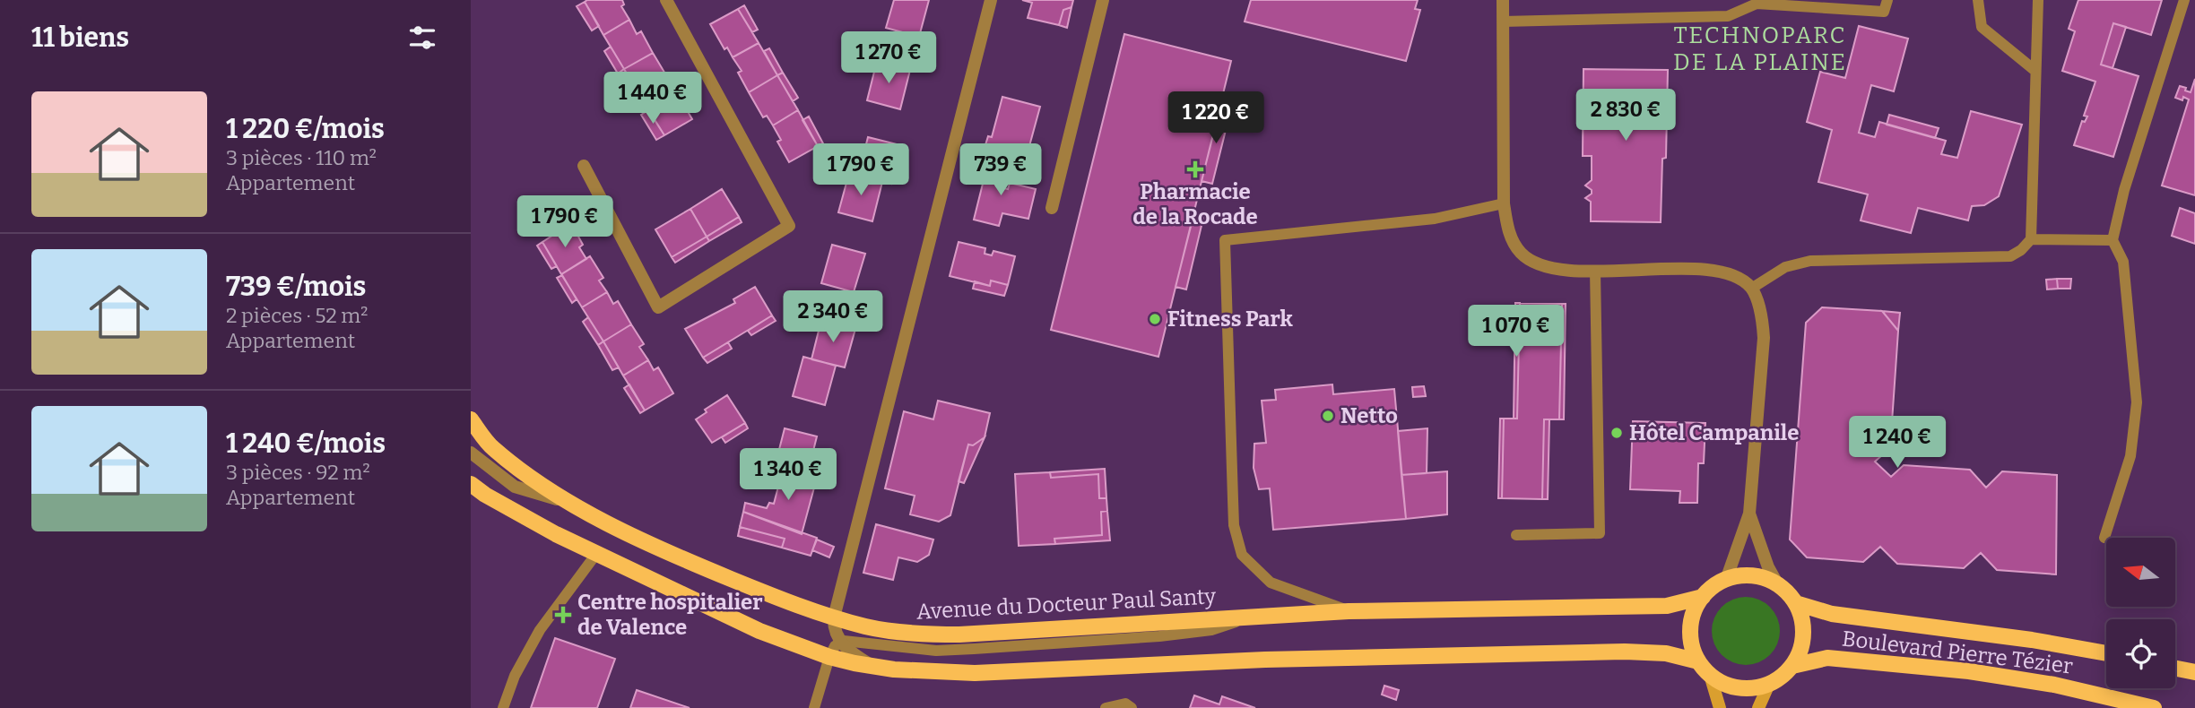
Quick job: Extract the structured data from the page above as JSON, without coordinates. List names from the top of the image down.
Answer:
{
  "streets": {
    "main road": ["Avenue du Docteur Paul Santy", "Boulevard Pierre Tézier"]
  },
  "crossings": [
    ["Avenue du Docteur Paul Santy", "Boulevard Pierre Tézier"]
  ],
  "districts": ["TECHNOPARC DE LA PLAINE"],
  "places": {
    "health": ["Pharmacie de la Rocade", "Centre hospitalier de Valence"],
    "other": ["Fitness Park", "Netto", "Hôtel Campanile"]
  },
  "north": "left",
  "page": {
    "heading": "11 biens",
    "price": [
      "1 270 €",
      "1 440 €",
      "2 830 €",
      "1 220 €",
      "1 790 €",
      "739 €",
      "1 790 €",
      "2 340 €",
      "1 070 €",
      "1 240 €",
      "1 340 €"
    ],
    "list": [
      {
        "name": "1 220 €/mois",
        "note": "3 pièces · 110 m² · Appartement"
      },
      {
        "name": "739 €/mois",
        "note": "2 pièces · 52 m² · Appartement"
      },
      {
        "name": "1 240 €/mois",
        "note": "3 pièces · 92 m² · Appartement"
      }
    ]
  }
}
